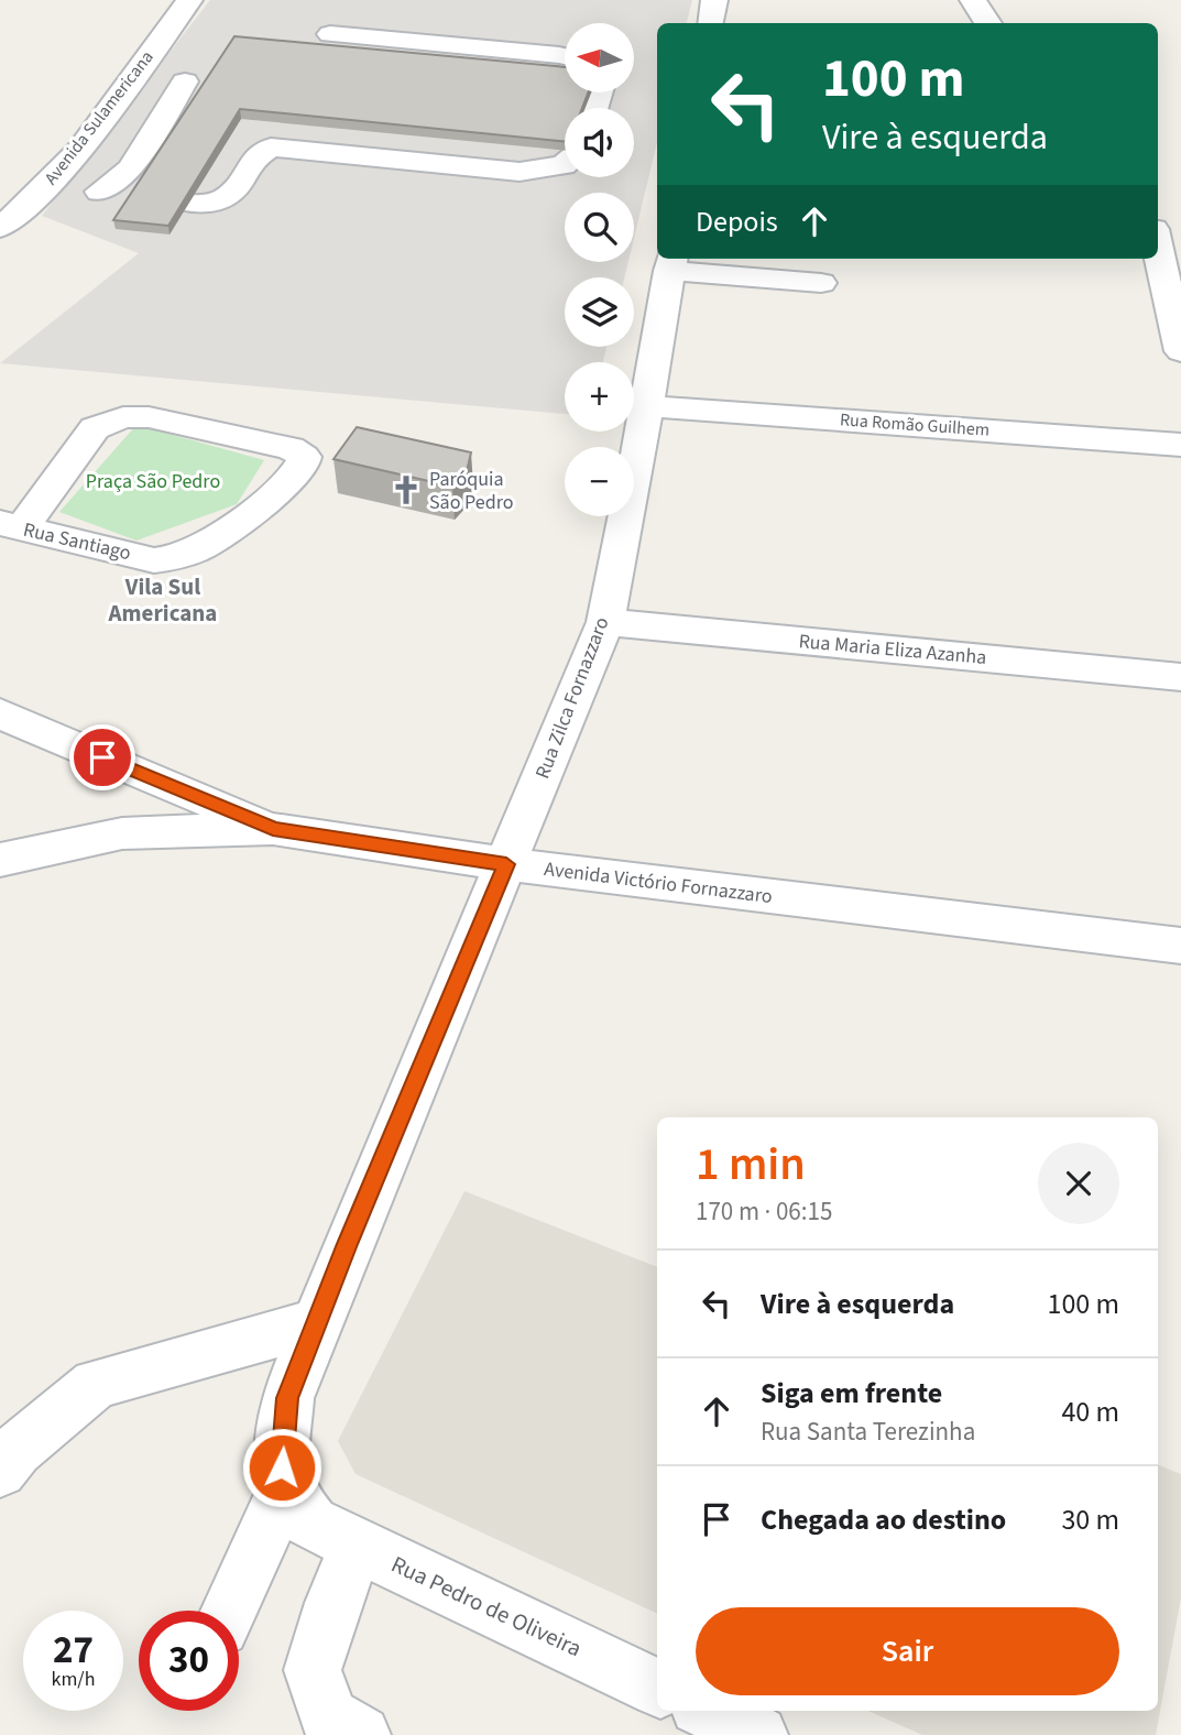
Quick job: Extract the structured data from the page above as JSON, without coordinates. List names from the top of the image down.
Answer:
{
  "streets": {
    "street": [
      "Avenida Sulamericana",
      "Rua Romão Guilhem",
      "Rua Santiago",
      "Rua Maria Eliza Azanha",
      "Rua Zilca Fornazzaro",
      "Avenida Victório Fornazzaro",
      "Rua Pedro de Oliveira"
    ]
  },
  "crossings": [
    ["Rua Romão Guilhem", "Rua Zilca Fornazzaro"],
    ["Rua Maria Eliza Azanha", "Rua Zilca Fornazzaro"],
    ["Rua Zilca Fornazzaro", "Avenida Victório Fornazzaro"],
    ["Rua Zilca Fornazzaro", "Rua Pedro de Oliveira"]
  ],
  "districts": ["Vila Sul Americana"],
  "parks": ["Praça São Pedro"],
  "places": {
    "church": ["Paróquia São Pedro"]
  },
  "north": "left",
  "page": {
    "map_buttons": ["+", "−"],
    "turn": ["100 m", "Vire à esquerda"],
    "then": "Depois",
    "heading": ["1 min", "170 m · 06:15"],
    "list": [
      {
        "name": "Vire à esquerda",
        "value": "100 m"
      },
      {
        "name": "Siga em frente",
        "note": "Rua Santa Terezinha",
        "value": "40 m"
      },
      {
        "name": "Chegada ao destino",
        "value": "30 m"
      }
    ],
    "buttons": "Sair",
    "speed": "27 km/h",
    "limit": "30"
  }
}
